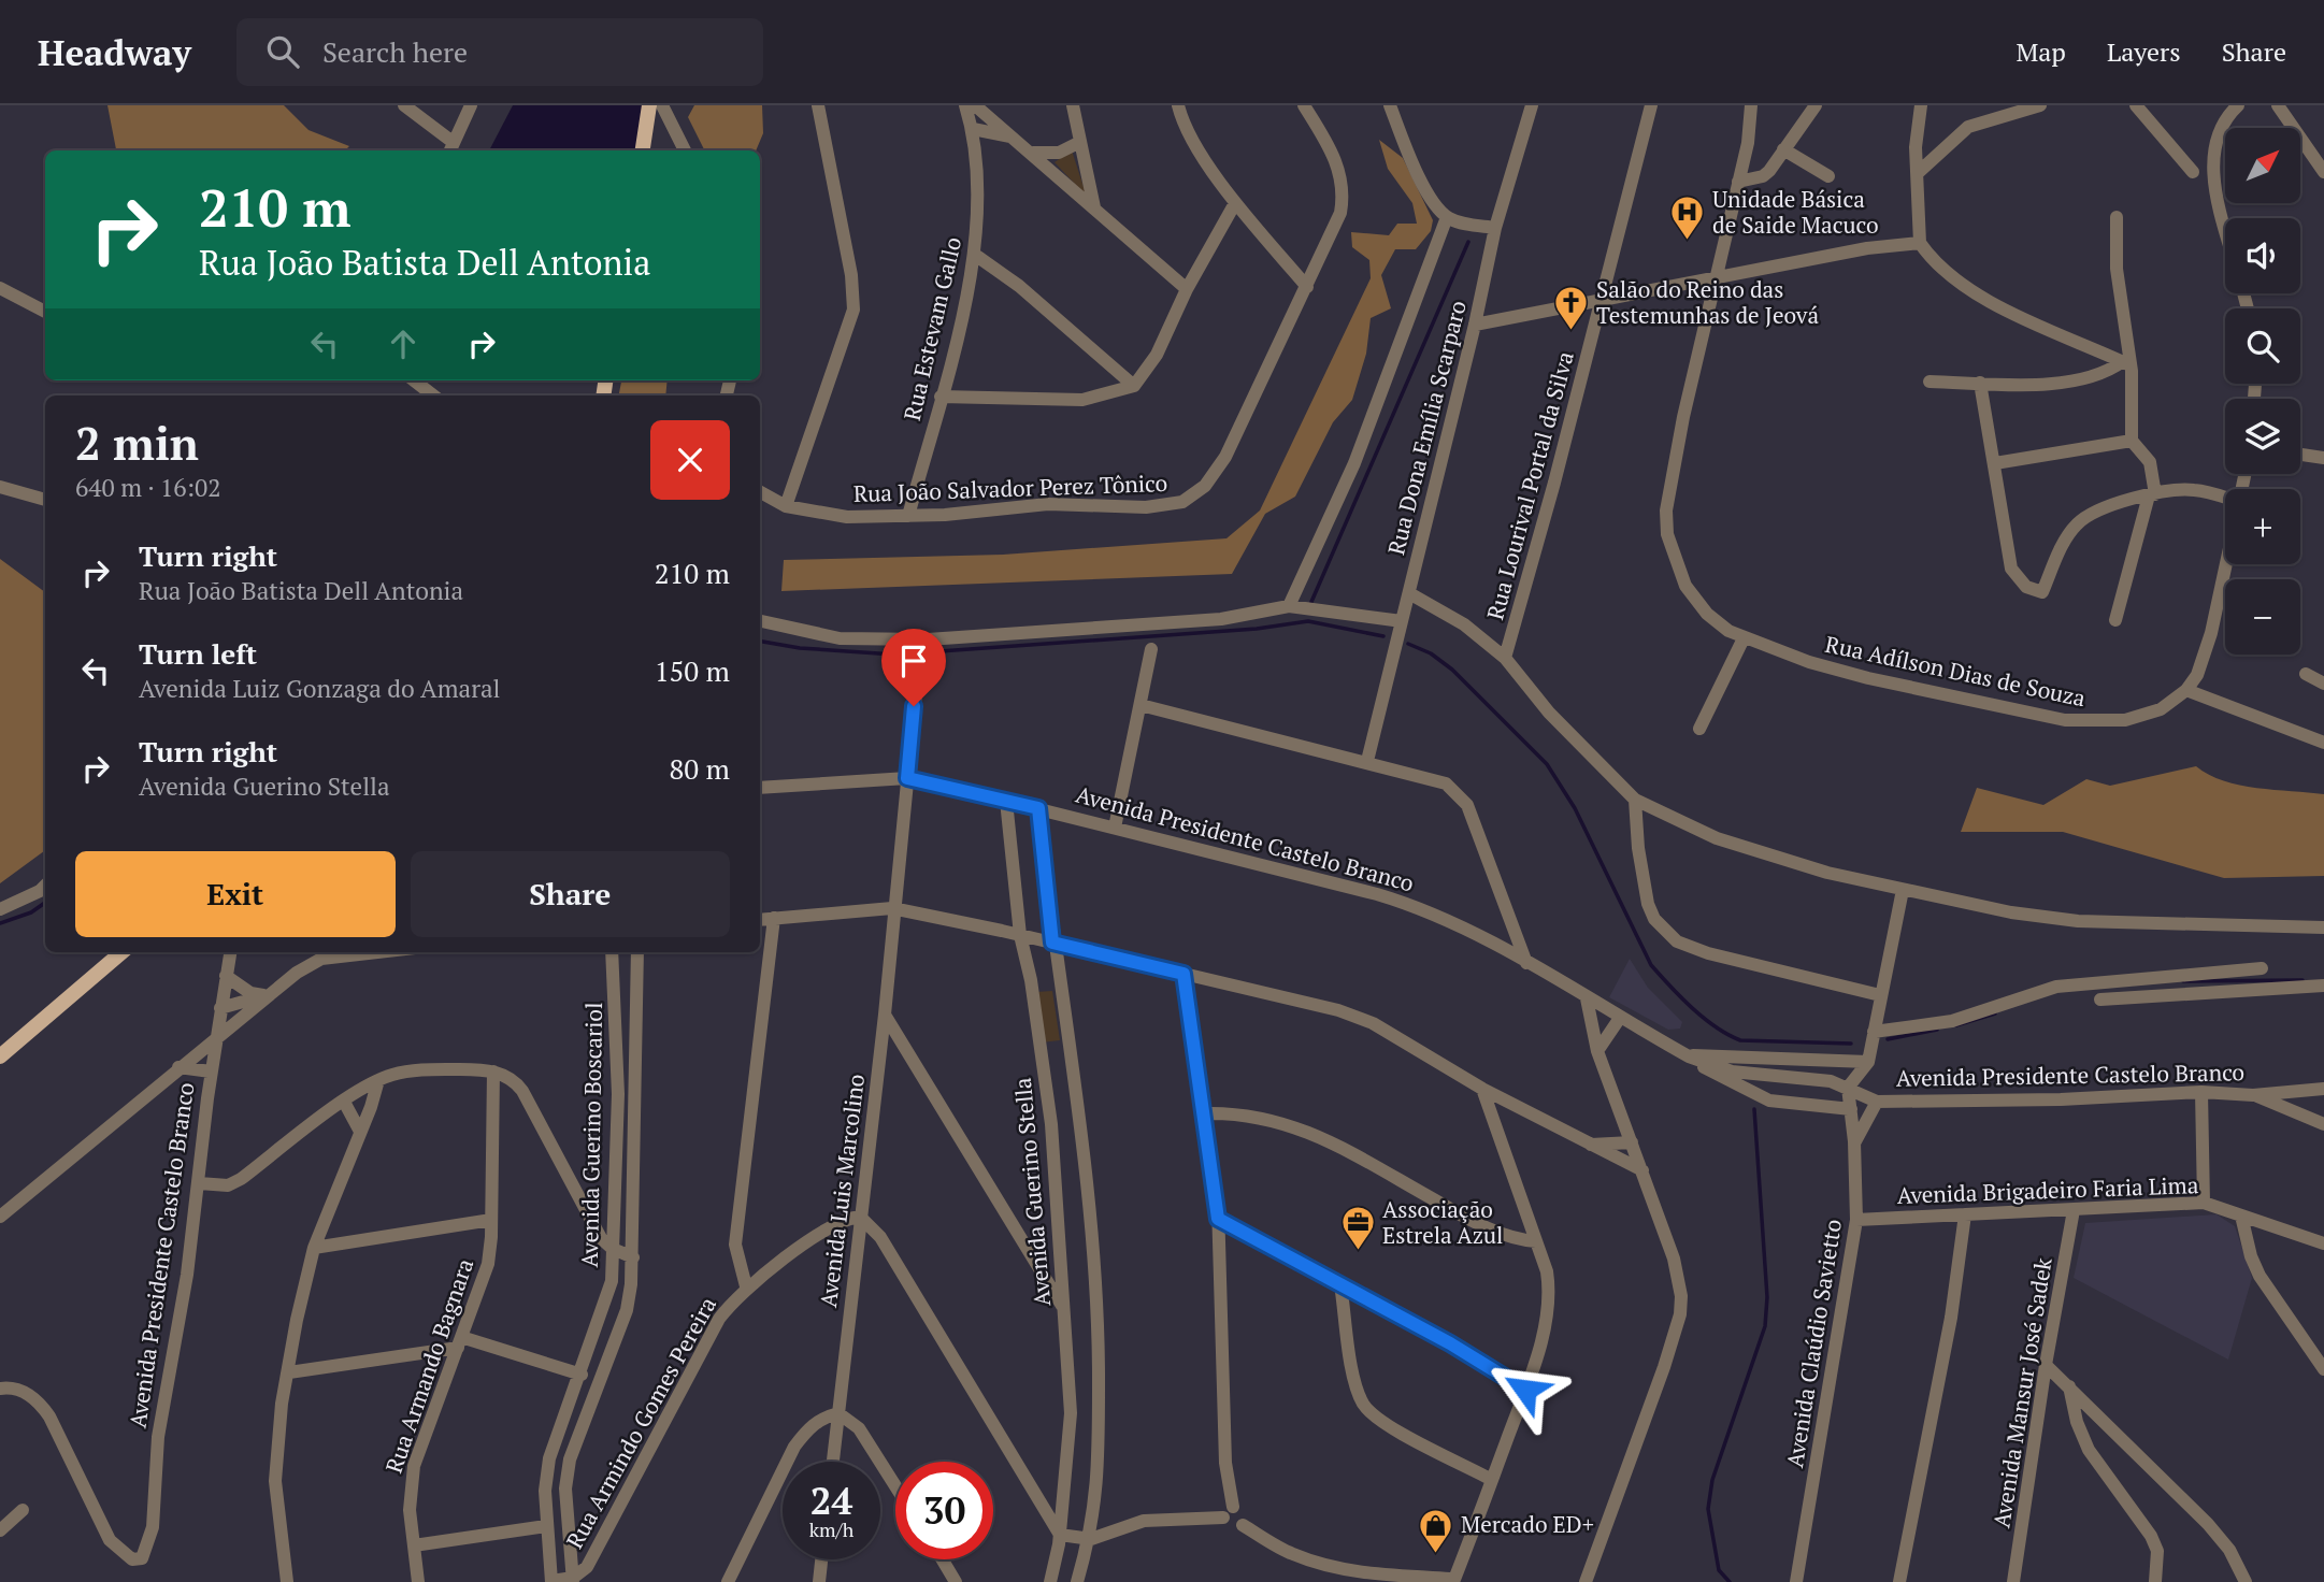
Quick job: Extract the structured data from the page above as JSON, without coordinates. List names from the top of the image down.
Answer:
{
  "streets": {
    "street": [
      "Rua Estevam Gallo",
      "Rua Dona Emília Scarparo",
      "Rua Lourival Portal da Silva",
      "Rua João Salvador Perez Tônico",
      "Rua Adílson Dias de Souza",
      "Avenida Presidente Castelo Branco",
      "Avenida Guerino Boscariol",
      "Avenida Luis Marcolino",
      "Avenida Brigadeiro Faria Lima",
      "Avenida Guerino Stella",
      "Avenida Claúdio Savietto",
      "Rua Armando Bagnara",
      "Avenida Mansur José Sadek",
      "Rua Armindo Gomes Pereira"
    ]
  },
  "crossings": [
    ["Rua Estevam Gallo", "Rua João Salvador Perez Tônico"],
    ["Avenida Presidente Castelo Branco", "Avenida Luis Marcolino"],
    ["Avenida Presidente Castelo Branco", "Avenida Guerino Stella"],
    ["Avenida Presidente Castelo Branco", "Avenida Claúdio Savietto"],
    ["Avenida Guerino Boscariol", "Rua Armindo Gomes Pereira"],
    ["Avenida Luis Marcolino", "Rua Armindo Gomes Pereira"],
    ["Avenida Brigadeiro Faria Lima", "Avenida Claúdio Savietto"],
    ["Avenida Brigadeiro Faria Lima", "Avenida Mansur José Sadek"]
  ],
  "places": {
    "hospital": ["Unidade Básica de Saide Macuco"],
    "church": ["Salão do Reino das Testemunhas de Jeová"],
    "office": ["Associação Estrela Azul"],
    "shop": ["Mercado ED+"]
  },
  "north": "top right",
  "page": {
    "header": "Headway",
    "search": "Search here",
    "nav": ["Map", "Layers", "Share"],
    "map_buttons": ["+", "−"],
    "turn": ["210 m", "Rua João Batista Dell Antonia"],
    "heading": ["2 min", "640 m · 16:02"],
    "list": [
      {
        "name": "Turn right",
        "note": "Rua João Batista Dell Antonia",
        "value": "210 m"
      },
      {
        "name": "Turn left",
        "note": "Avenida Luiz Gonzaga do Amaral",
        "value": "150 m"
      },
      {
        "name": "Turn right",
        "note": "Avenida Guerino Stella",
        "value": "80 m"
      }
    ],
    "buttons": ["Exit", "Share"],
    "speed": "24 km/h",
    "limit": "30"
  }
}
